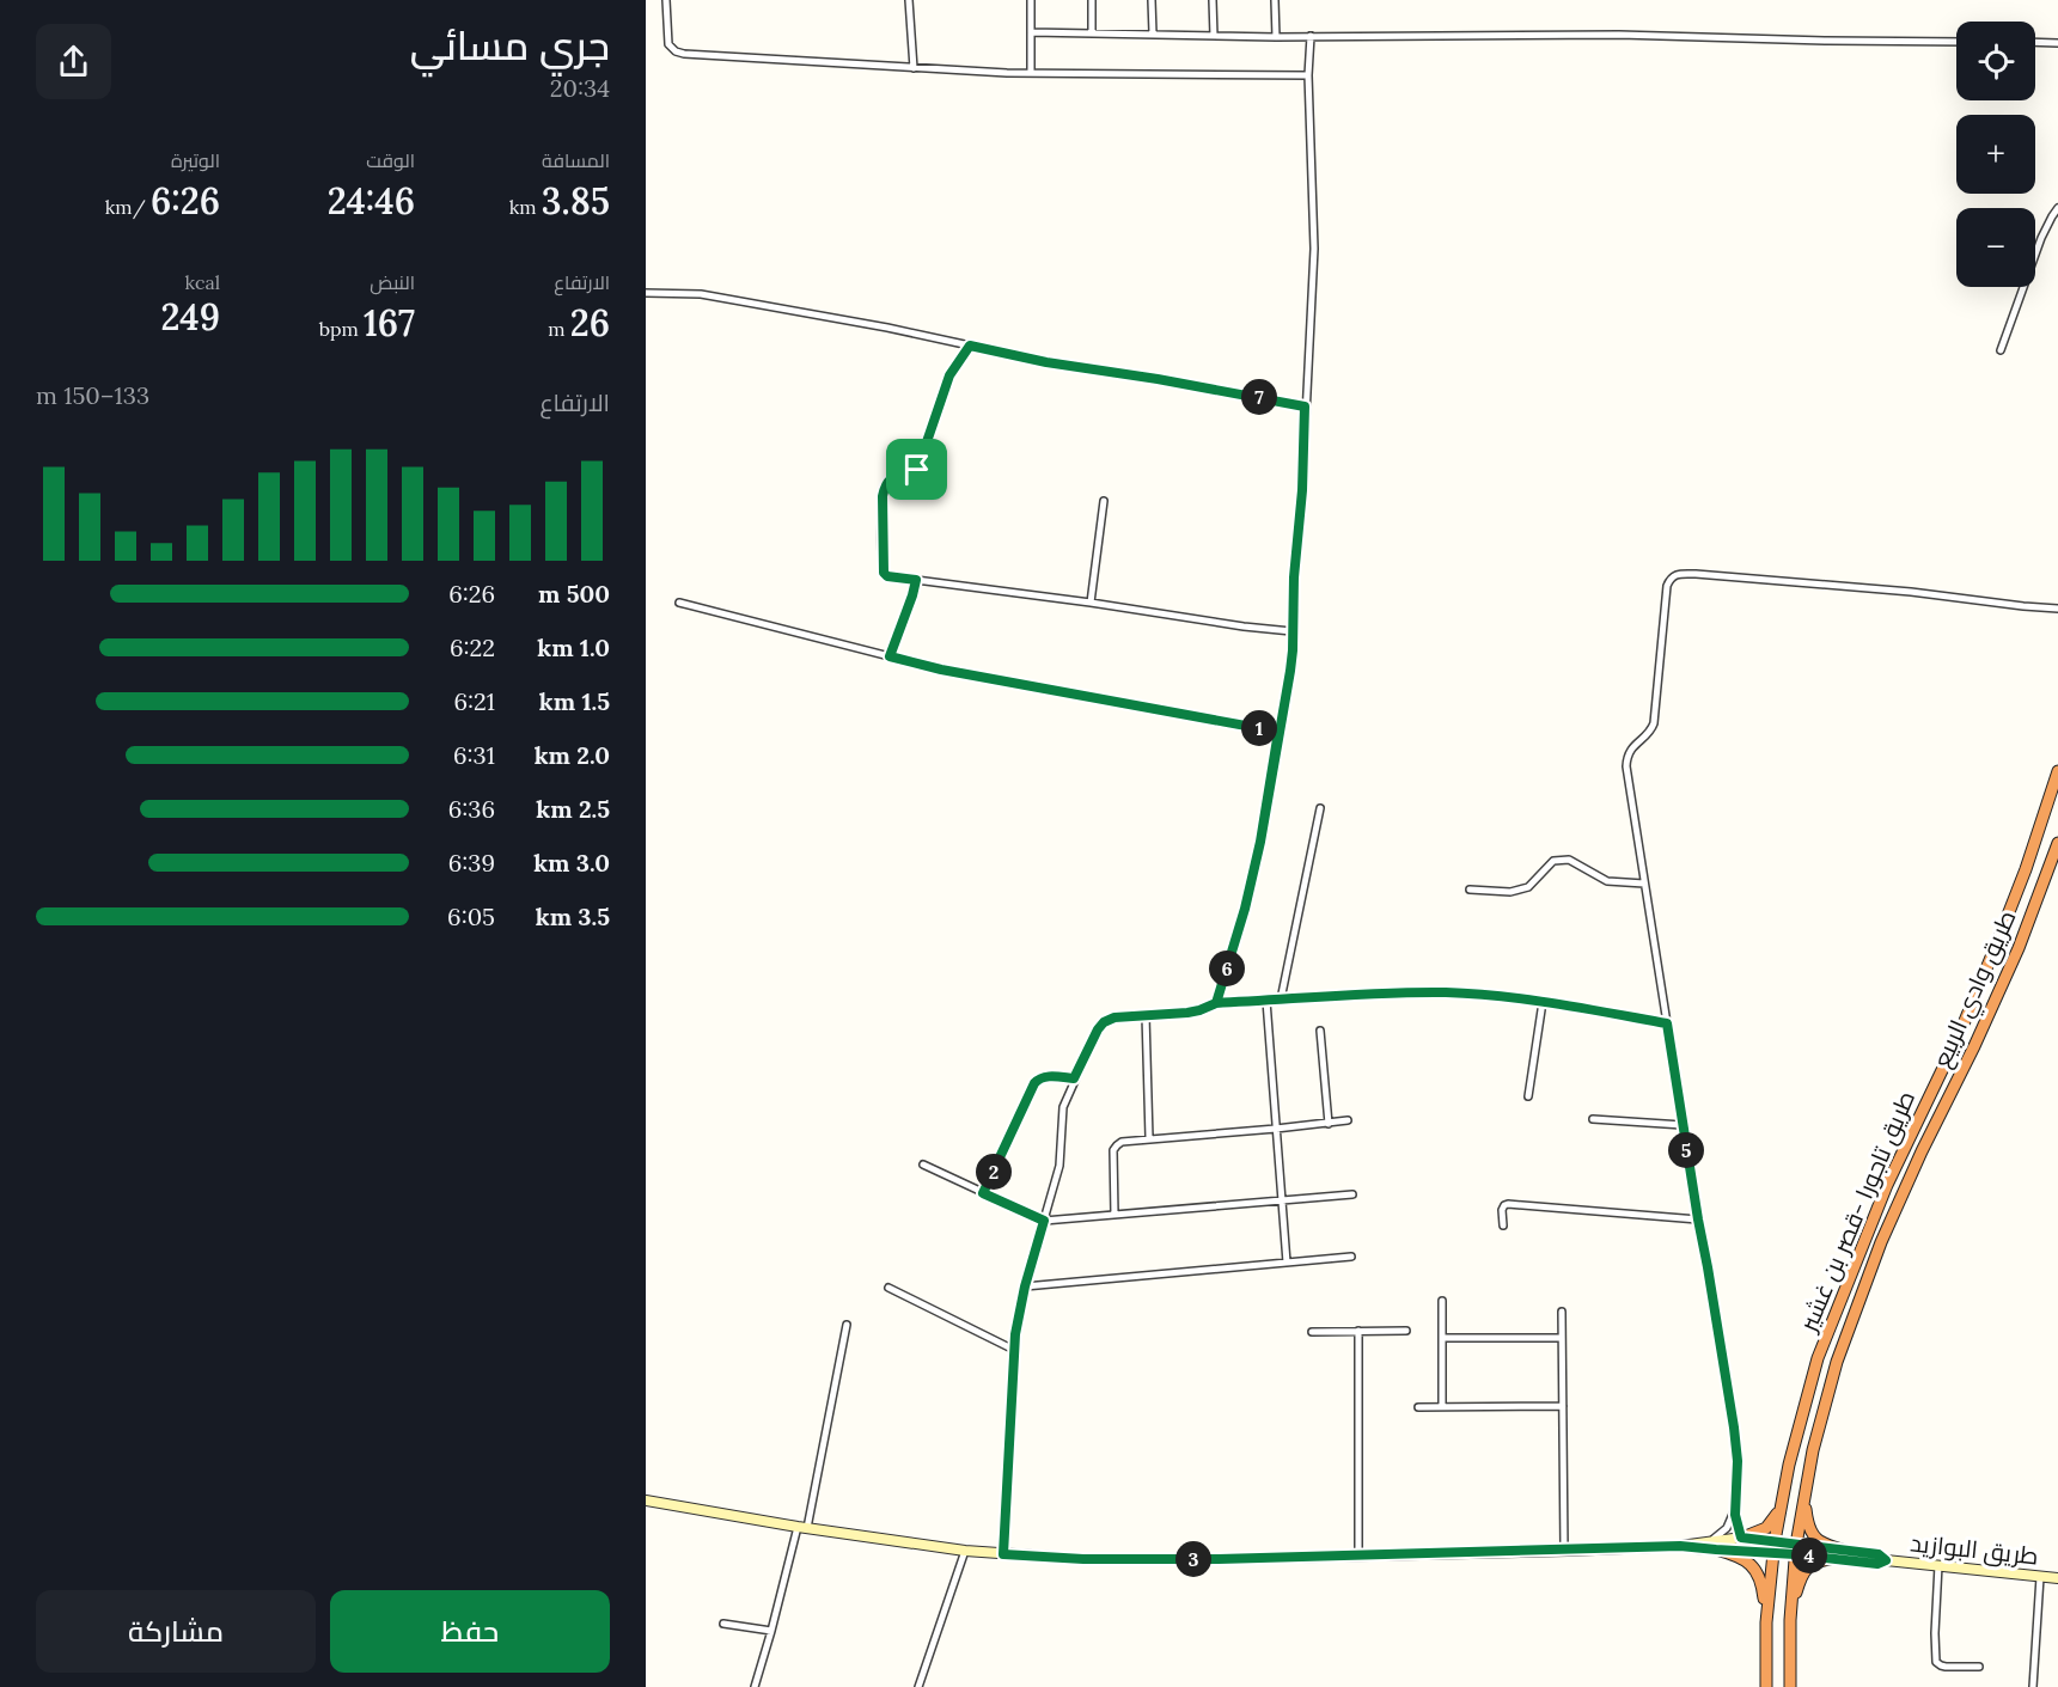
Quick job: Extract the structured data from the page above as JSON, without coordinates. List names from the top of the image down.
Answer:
{
  "streets": {
    "highway": ["طريق وادي الربيع", "طريق تاجورا -قصر بن غشير"],
    "main road": ["طريق البوازيد"]
  },
  "page": {
    "heading": ["جري مسائي", "20:34"],
    "map_buttons": ["+", "−"],
    "stats": [
      ["المسافة", "3.85 km"],
      ["الوقت", "24:46"],
      ["الوتيرة", "6:26 /km"],
      ["الارتفاع", "26 m"],
      ["النبض", "167 bpm"],
      ["kcal", "249"]
    ],
    "chart": ["الارتفاع", "133–150 m"],
    "pins": [
      "7",
      "1",
      "6",
      "5",
      "2",
      "4",
      "3"
    ],
    "list": [
      {
        "name": "500 m",
        "note": "6:26"
      },
      {
        "name": "1.0 km",
        "note": "6:22"
      },
      {
        "name": "1.5 km",
        "note": "6:21"
      },
      {
        "name": "2.0 km",
        "note": "6:31"
      },
      {
        "name": "2.5 km",
        "note": "6:36"
      },
      {
        "name": "3.0 km",
        "note": "6:39"
      },
      {
        "name": "3.5 km",
        "note": "6:05"
      }
    ],
    "buttons": ["حفظ", "مشاركة"]
  }
}
